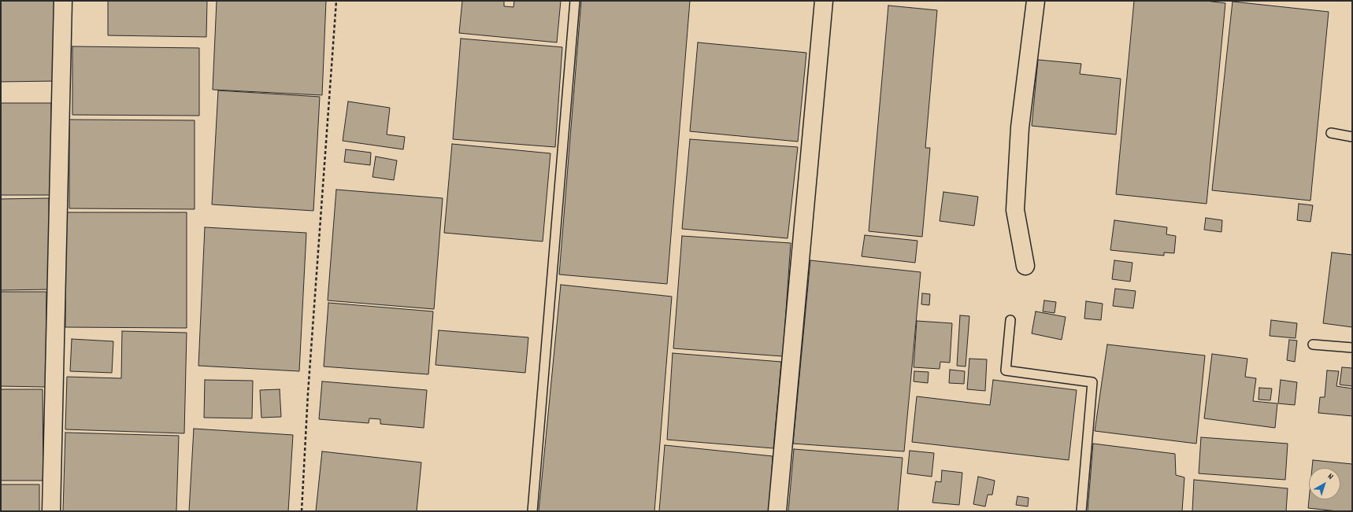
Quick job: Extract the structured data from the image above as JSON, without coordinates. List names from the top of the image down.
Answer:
{
  "north": "top right"
}
